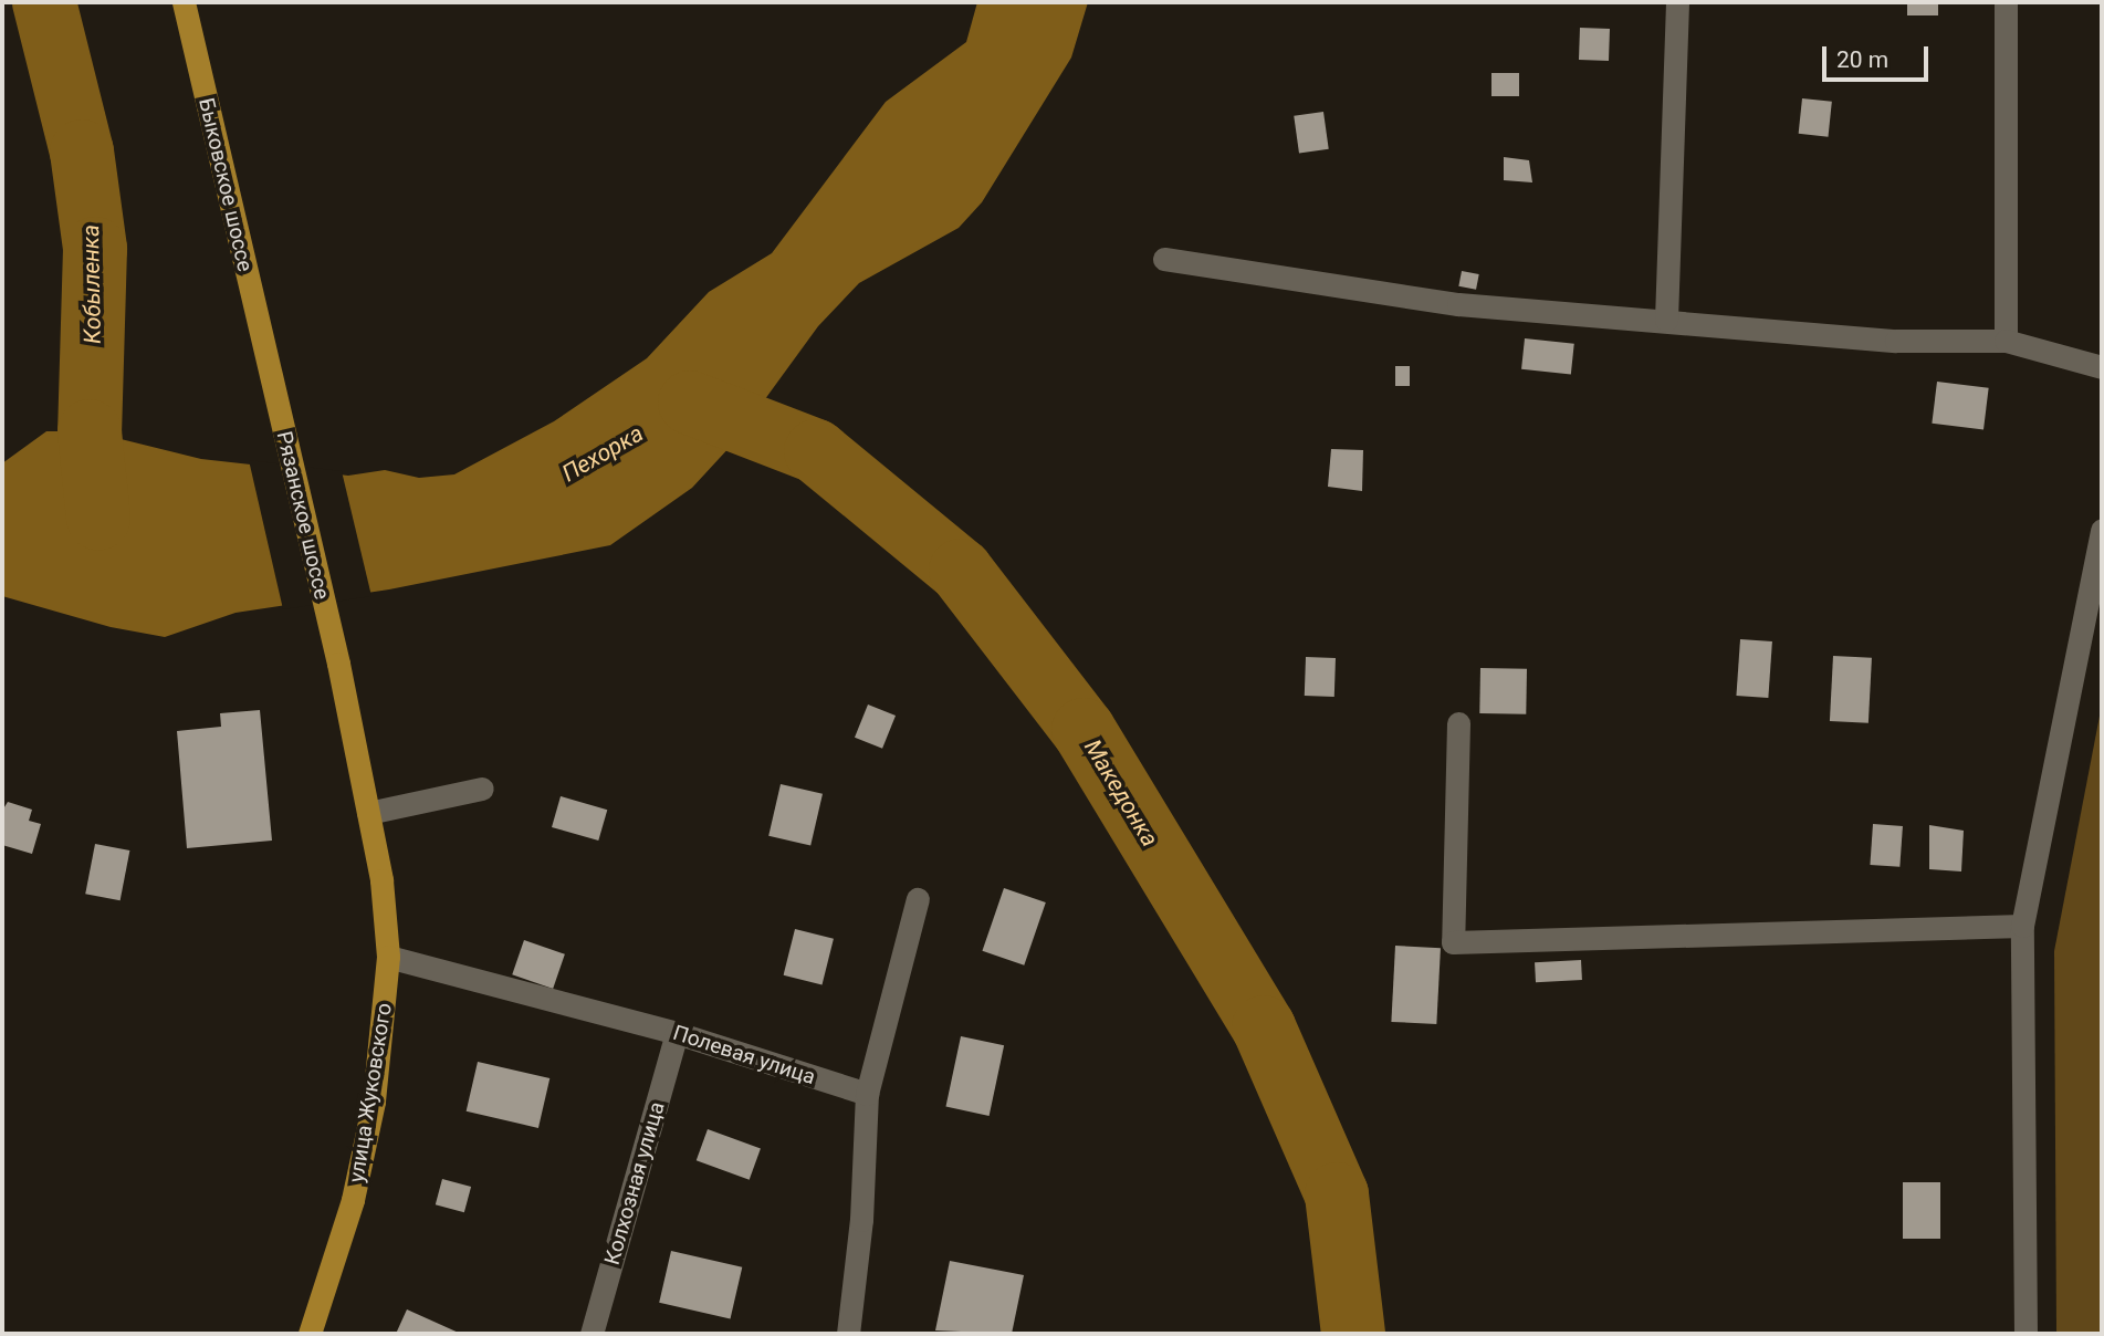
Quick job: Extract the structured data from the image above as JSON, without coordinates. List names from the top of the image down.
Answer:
{
  "streets": {
    "main road": ["Быковское шоссе", "Рязанское шоссе", "улица Жуковского"],
    "street": ["Полевая улица", "Колхозная улица"]
  },
  "crossings": [
    ["Быковское шоссе", "Рязанское шоссе"],
    ["Рязанское шоссе", "улица Жуковского"],
    ["Полевая улица", "улица Жуковского"],
    ["Полевая улица", "Колхозная улица"]
  ],
  "water": ["Кобыленка", "Пехорка", "Македонка"],
  "scale_bar": "20 m"
}
